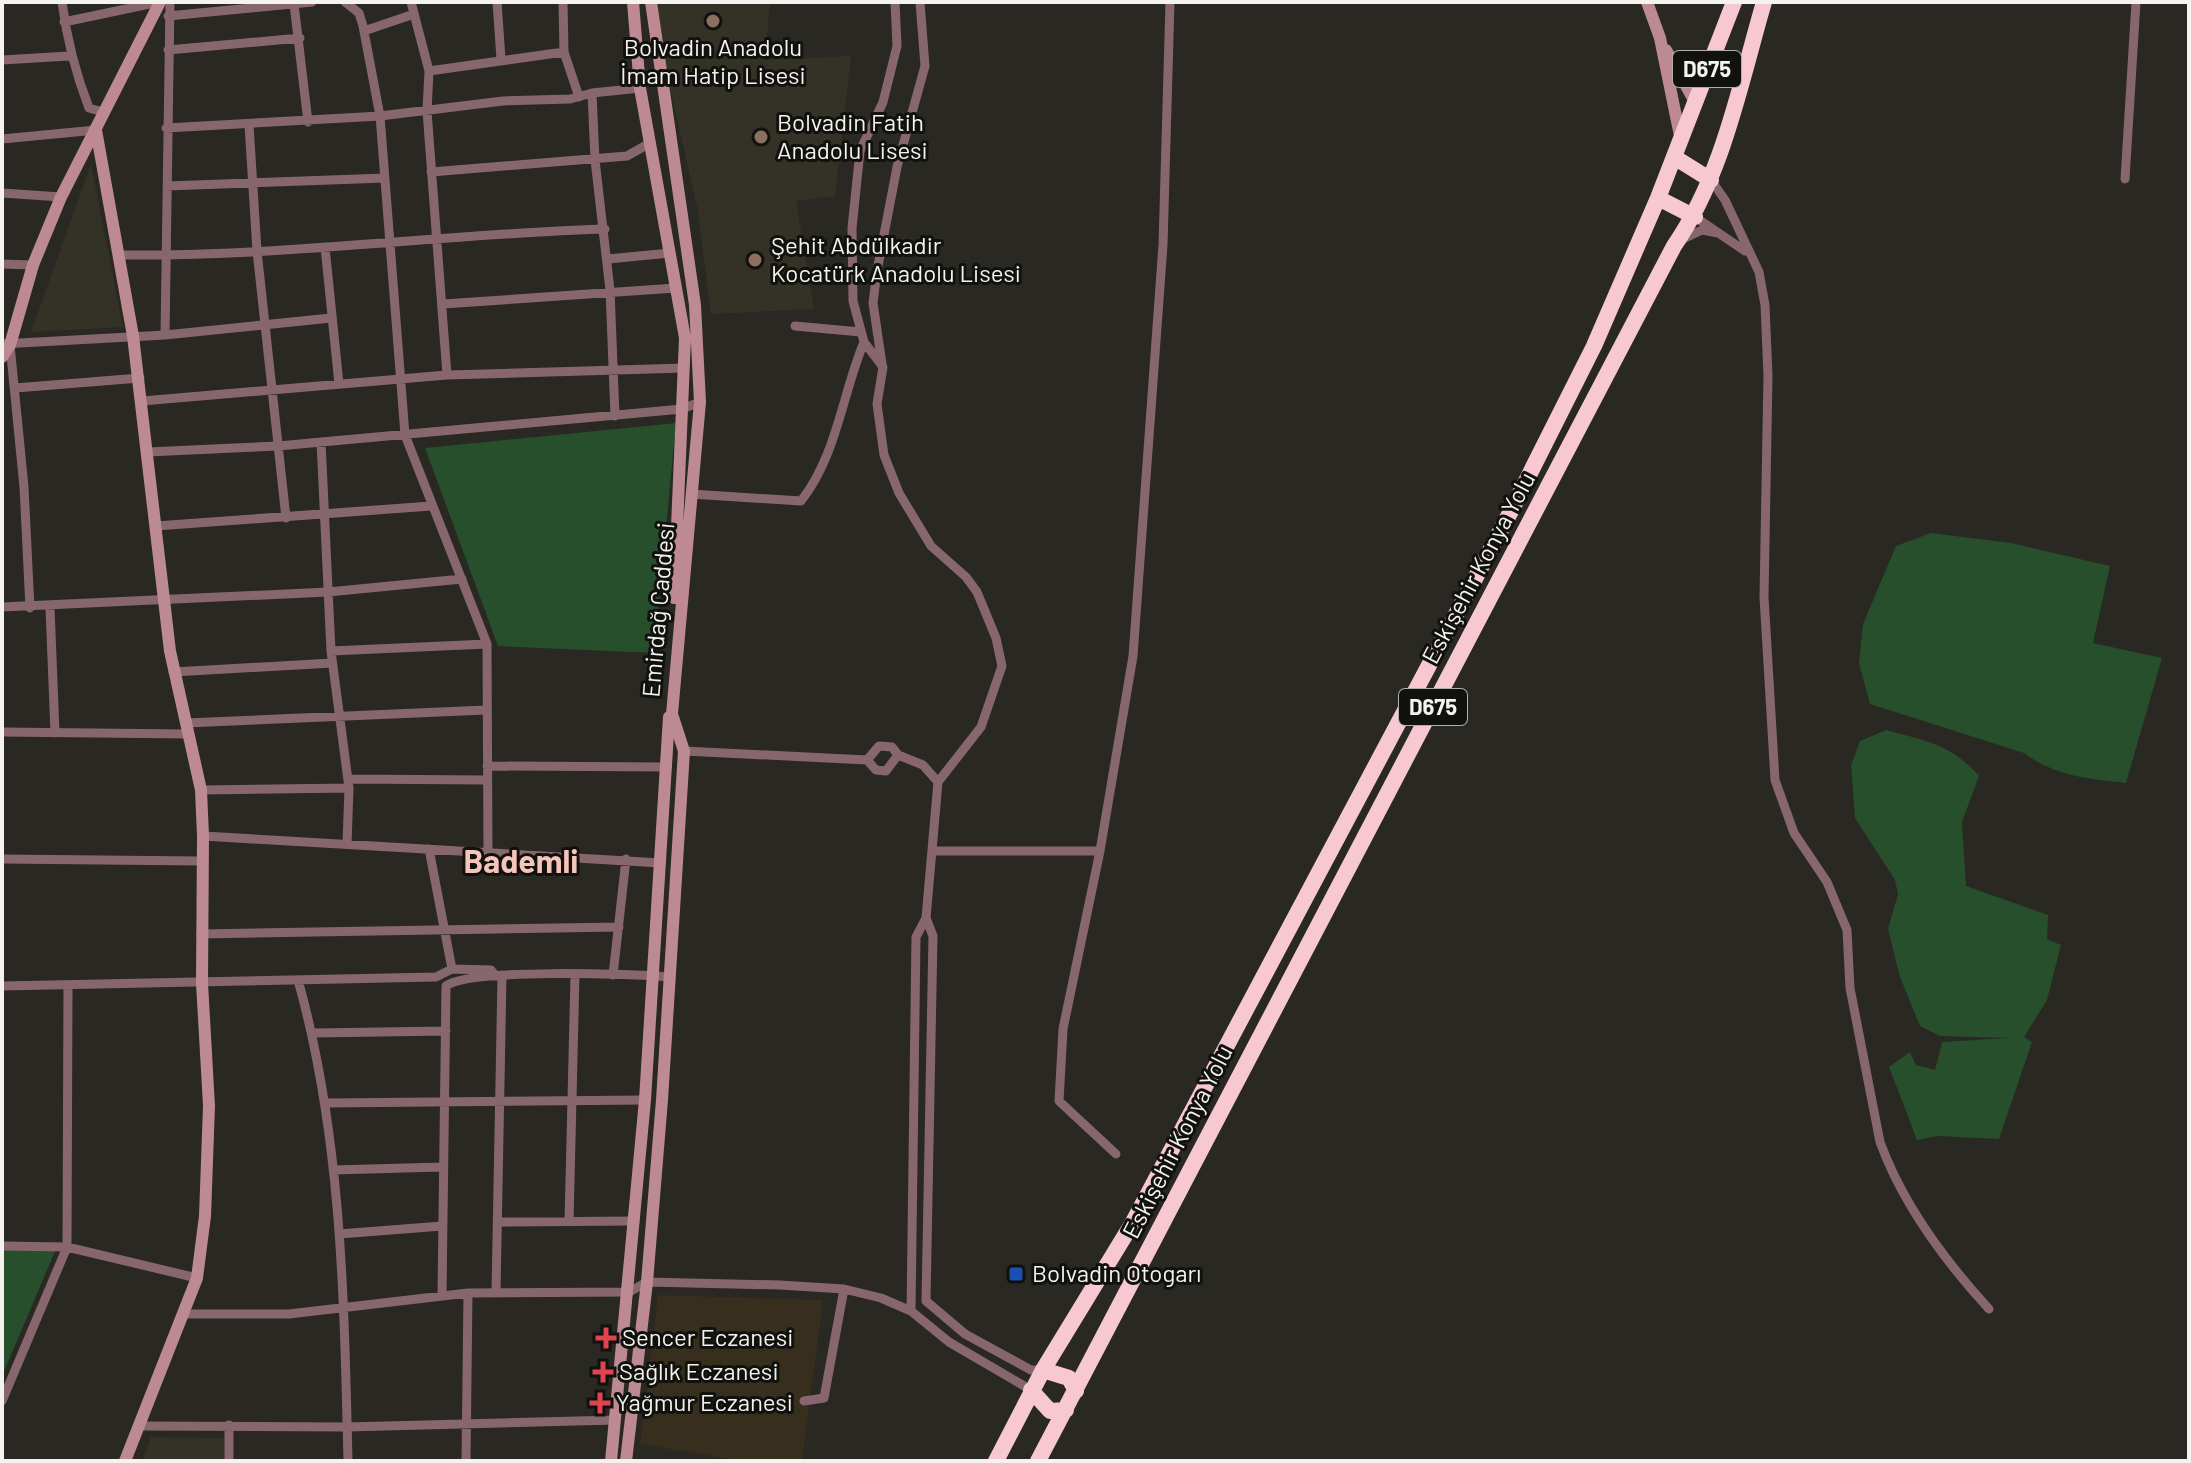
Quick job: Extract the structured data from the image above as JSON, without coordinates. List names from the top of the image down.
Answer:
{
  "streets": {
    "highway": ["D675", "Eskişehir Konya Yolu"],
    "main road": ["Emirdağ Caddesi"]
  },
  "crossings": [
    ["D675", "Eskişehir Konya Yolu"]
  ],
  "districts": ["Bademli"],
  "places": {
    "other": ["Bolvadin Anadolu İmam Hatip Lisesi", "Bolvadin Fatih Anadolu Lisesi", "Şehit Abdülkadir Kocatürk Anadolu Lisesi"],
    "transit": ["Bolvadin Otogarı"],
    "health": ["Sencer Eczanesi", "Sağlık Eczanesi", "Yağmur Eczanesi"]
  }
}
